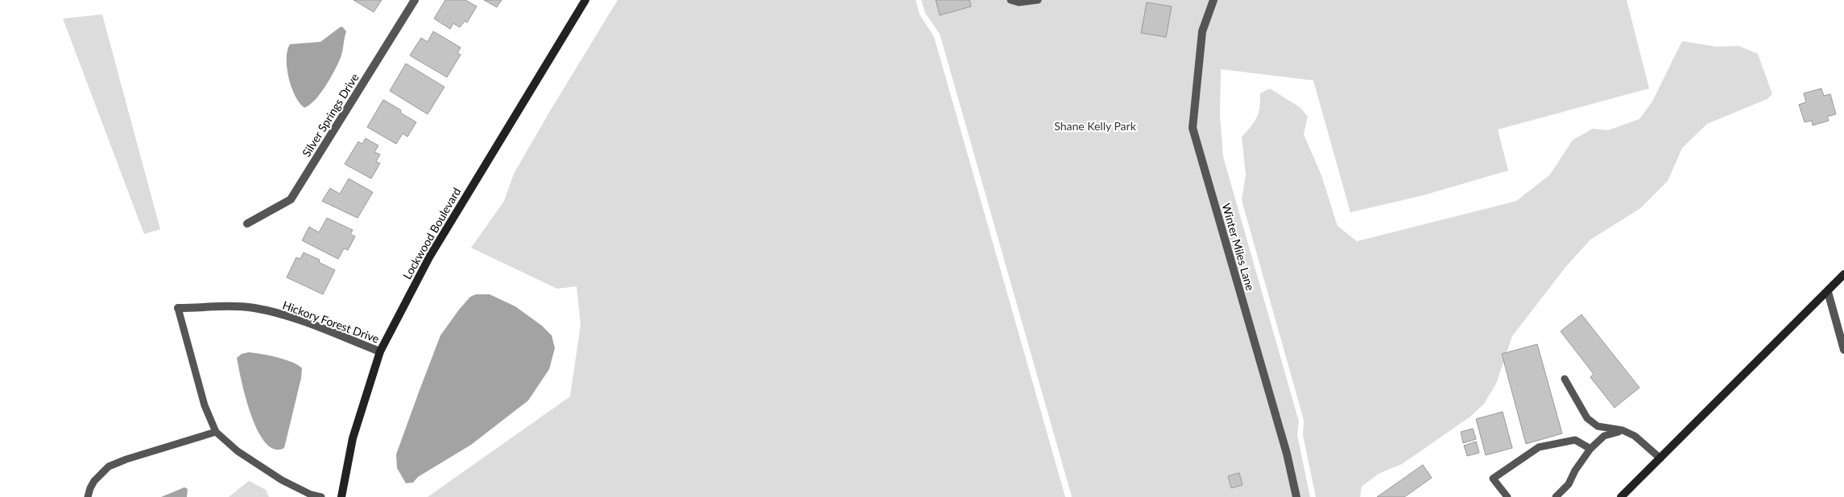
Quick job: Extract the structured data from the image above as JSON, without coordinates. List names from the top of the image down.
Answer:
{
  "streets": {
    "street": [
      "Silver Springs Drive",
      "Lockwood Boulevard",
      "Winter Miles Lane",
      "Hickory Forest Drive"
    ]
  },
  "crossings": [
    ["Lockwood Boulevard", "Hickory Forest Drive"]
  ],
  "parks": ["Shane Kelly Park"]
}
